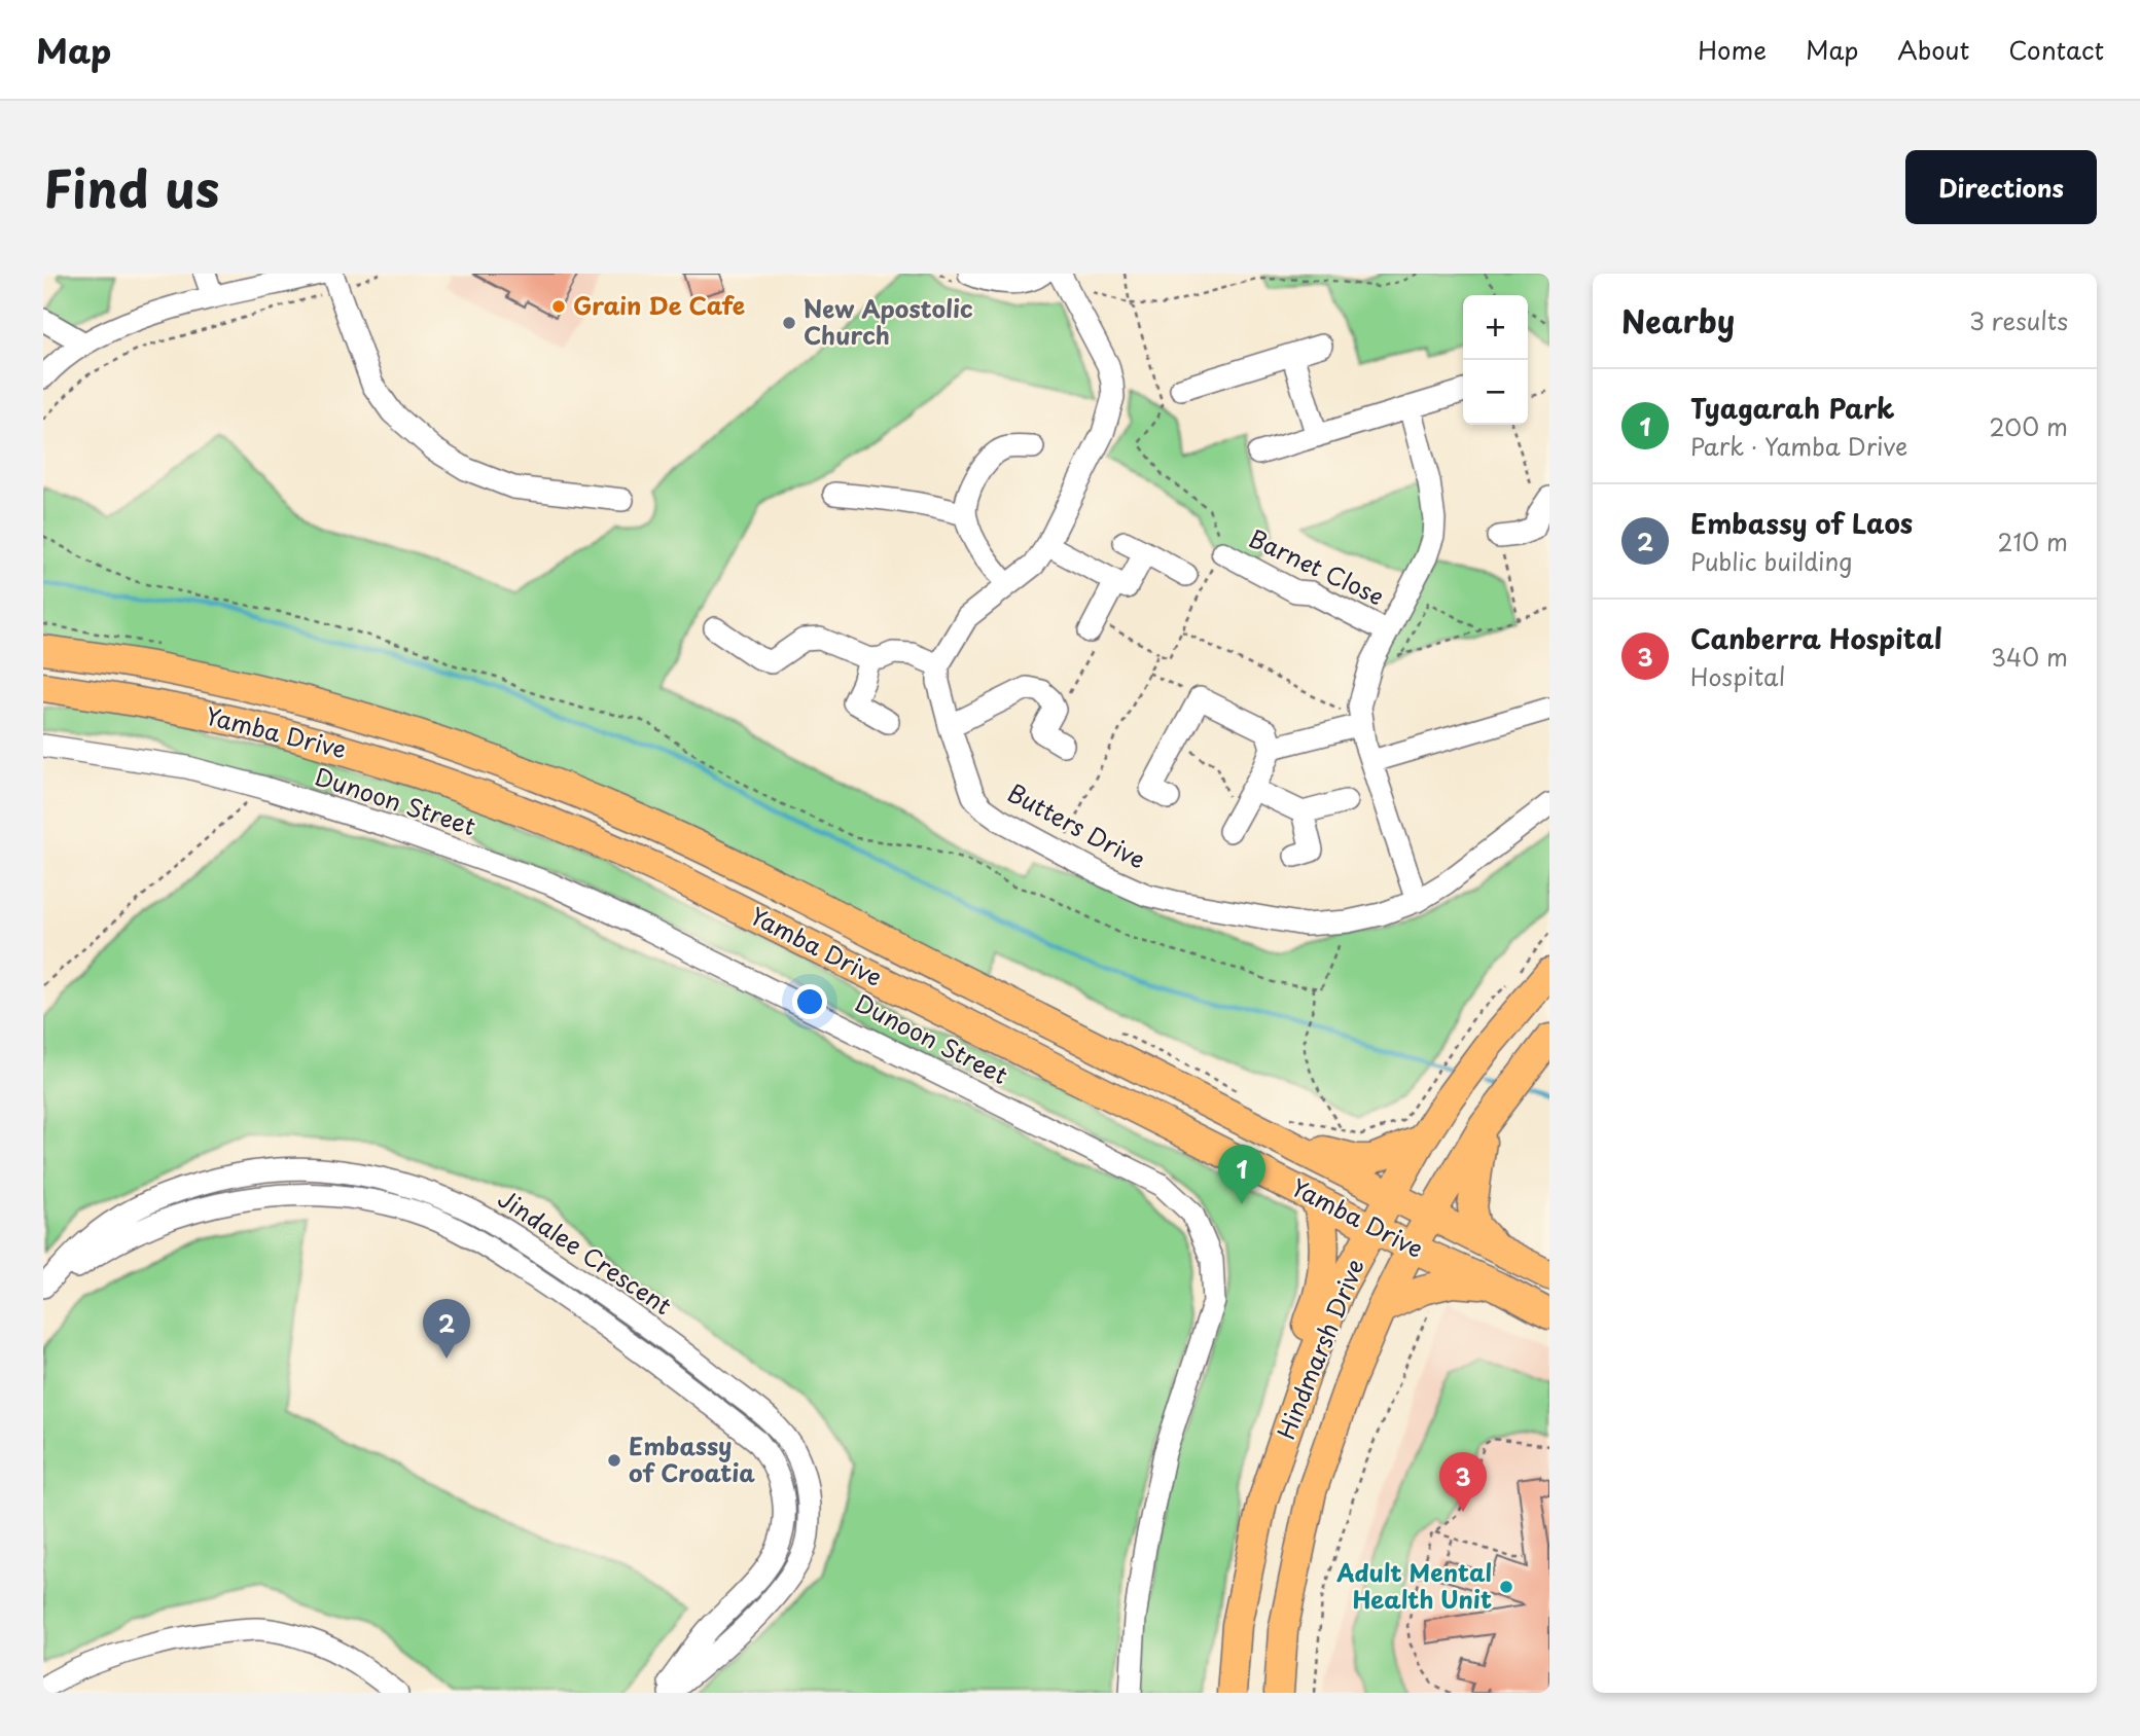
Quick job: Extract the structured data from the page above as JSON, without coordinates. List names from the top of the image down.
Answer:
{
  "streets": {
    "main road": ["Yamba Drive", "Hindmarsh Drive"],
    "street": [
      "Barnet Close",
      "Dunoon Street",
      "Butters Drive",
      "Jindalee Crescent"
    ]
  },
  "crossings": [
    ["Barnet Close", "Butters Drive"],
    ["Yamba Drive", "Hindmarsh Drive"]
  ],
  "places": [
    "Grain De Cafe",
    "New Apostolic Church",
    "Embassy of Croatia",
    "Adult Mental Health Unit"
  ],
  "page": {
    "header": "Map",
    "nav": [
      "Home",
      "Map",
      "About",
      "Contact"
    ],
    "title": "Find us",
    "buttons": "Directions",
    "heading": ["Nearby", "3 results"],
    "map_buttons": ["+", "−"],
    "list": [
      {
        "mark": "1",
        "name": "Tyagarah Park",
        "note": "Park · Yamba Drive",
        "value": "200 m"
      },
      {
        "mark": "2",
        "name": "Embassy of Laos",
        "note": "Public building",
        "value": "210 m"
      },
      {
        "mark": "3",
        "name": "Canberra Hospital",
        "note": "Hospital",
        "value": "340 m"
      }
    ],
    "pins": ["1", "2", "3"]
  }
}
